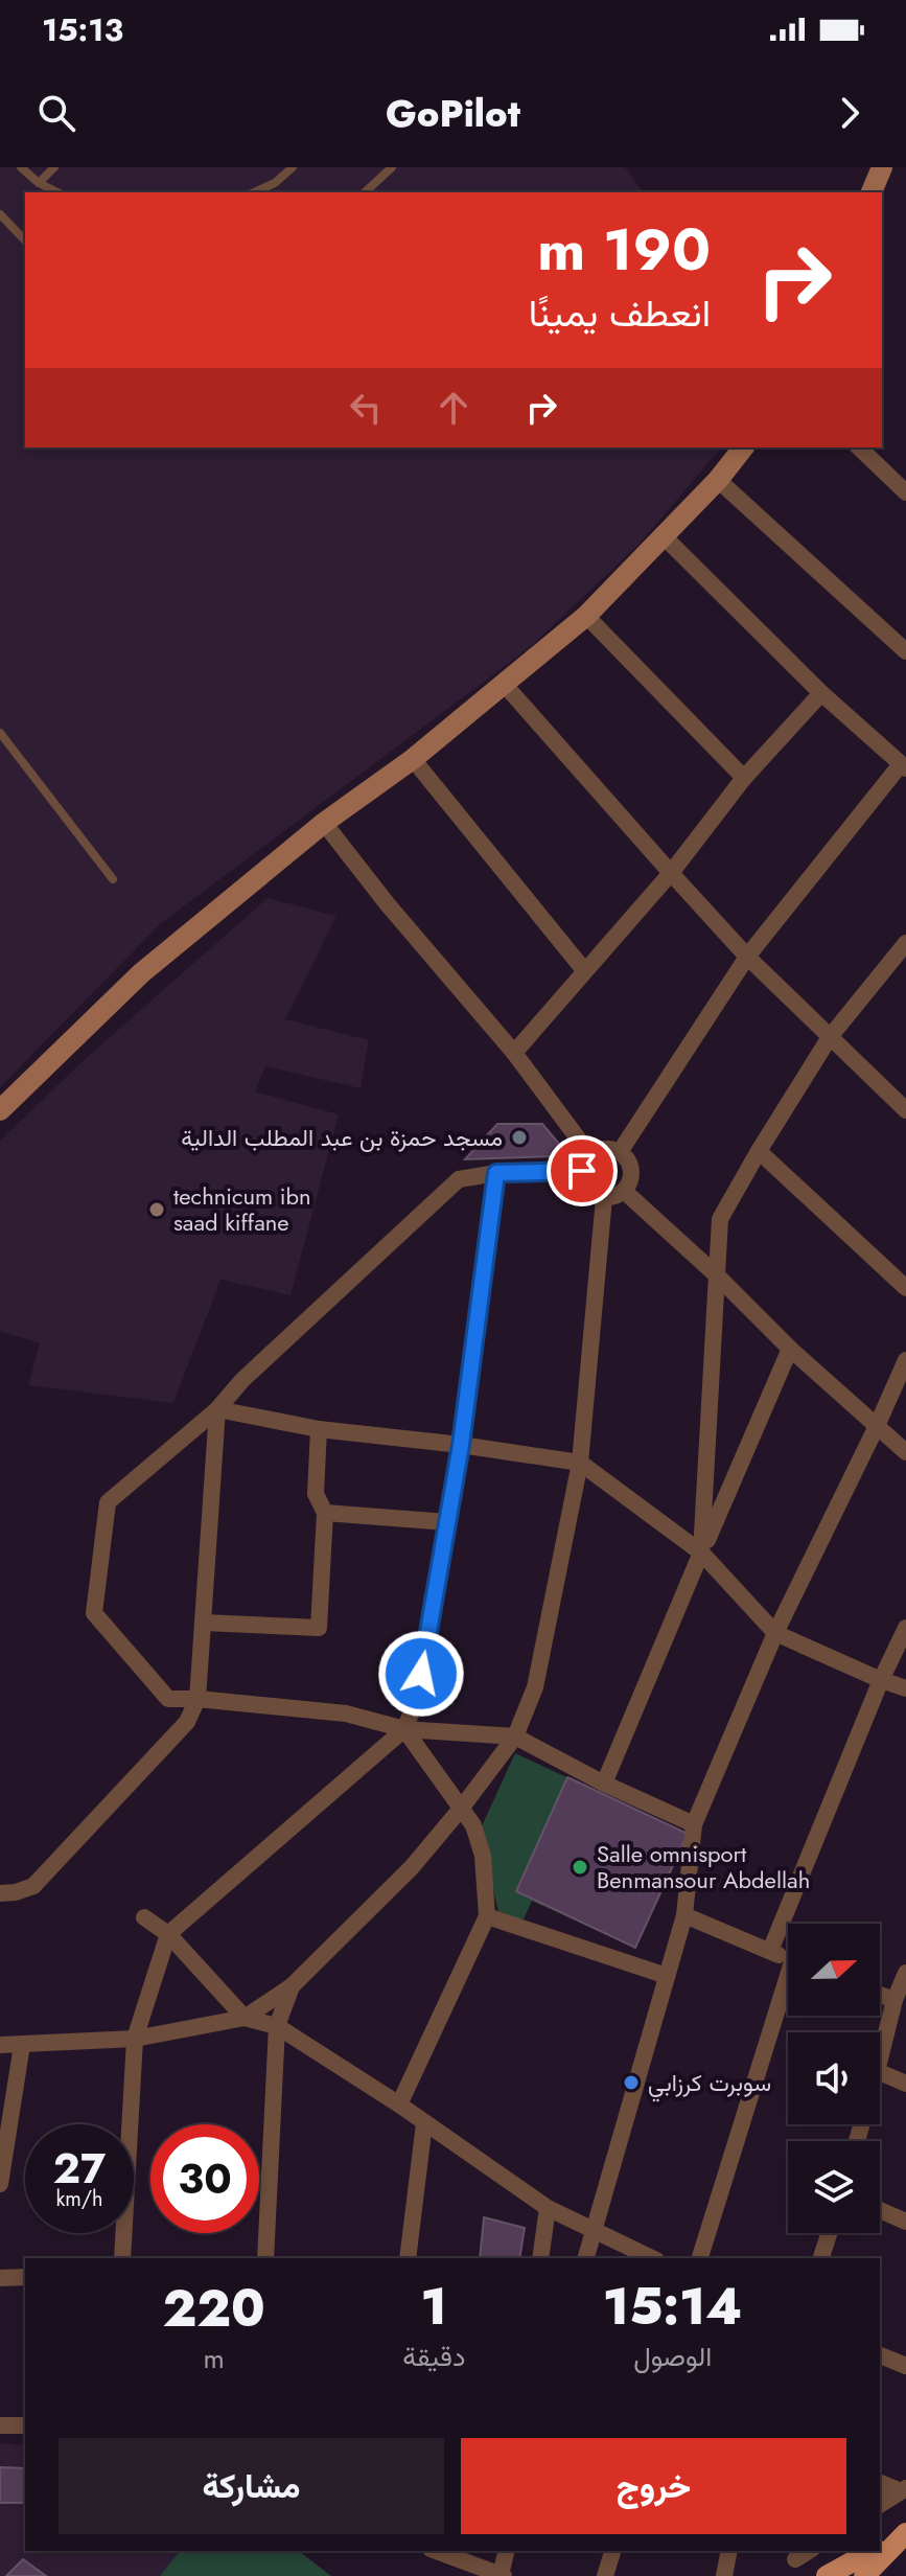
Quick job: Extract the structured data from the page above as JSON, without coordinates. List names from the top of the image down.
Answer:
{
  "places": [
    "مسجد حمزة بن عبد المطلب الدالية",
    "technicum ibn saad kiffane",
    "Salle omnisport Benmansour Abdellah",
    "سوبرت كرزابي"
  ],
  "north": "right",
  "page": {
    "status": "15:13",
    "header": "GoPilot",
    "turn": ["190 m", "انعطف يمينًا"],
    "speed": "27 km/h",
    "limit": "30",
    "eta": [
      "15:14",
      "الوصول",
      "1",
      "دقيقة",
      "220",
      "m"
    ],
    "buttons": ["خروج", "مشاركة"]
  }
}
